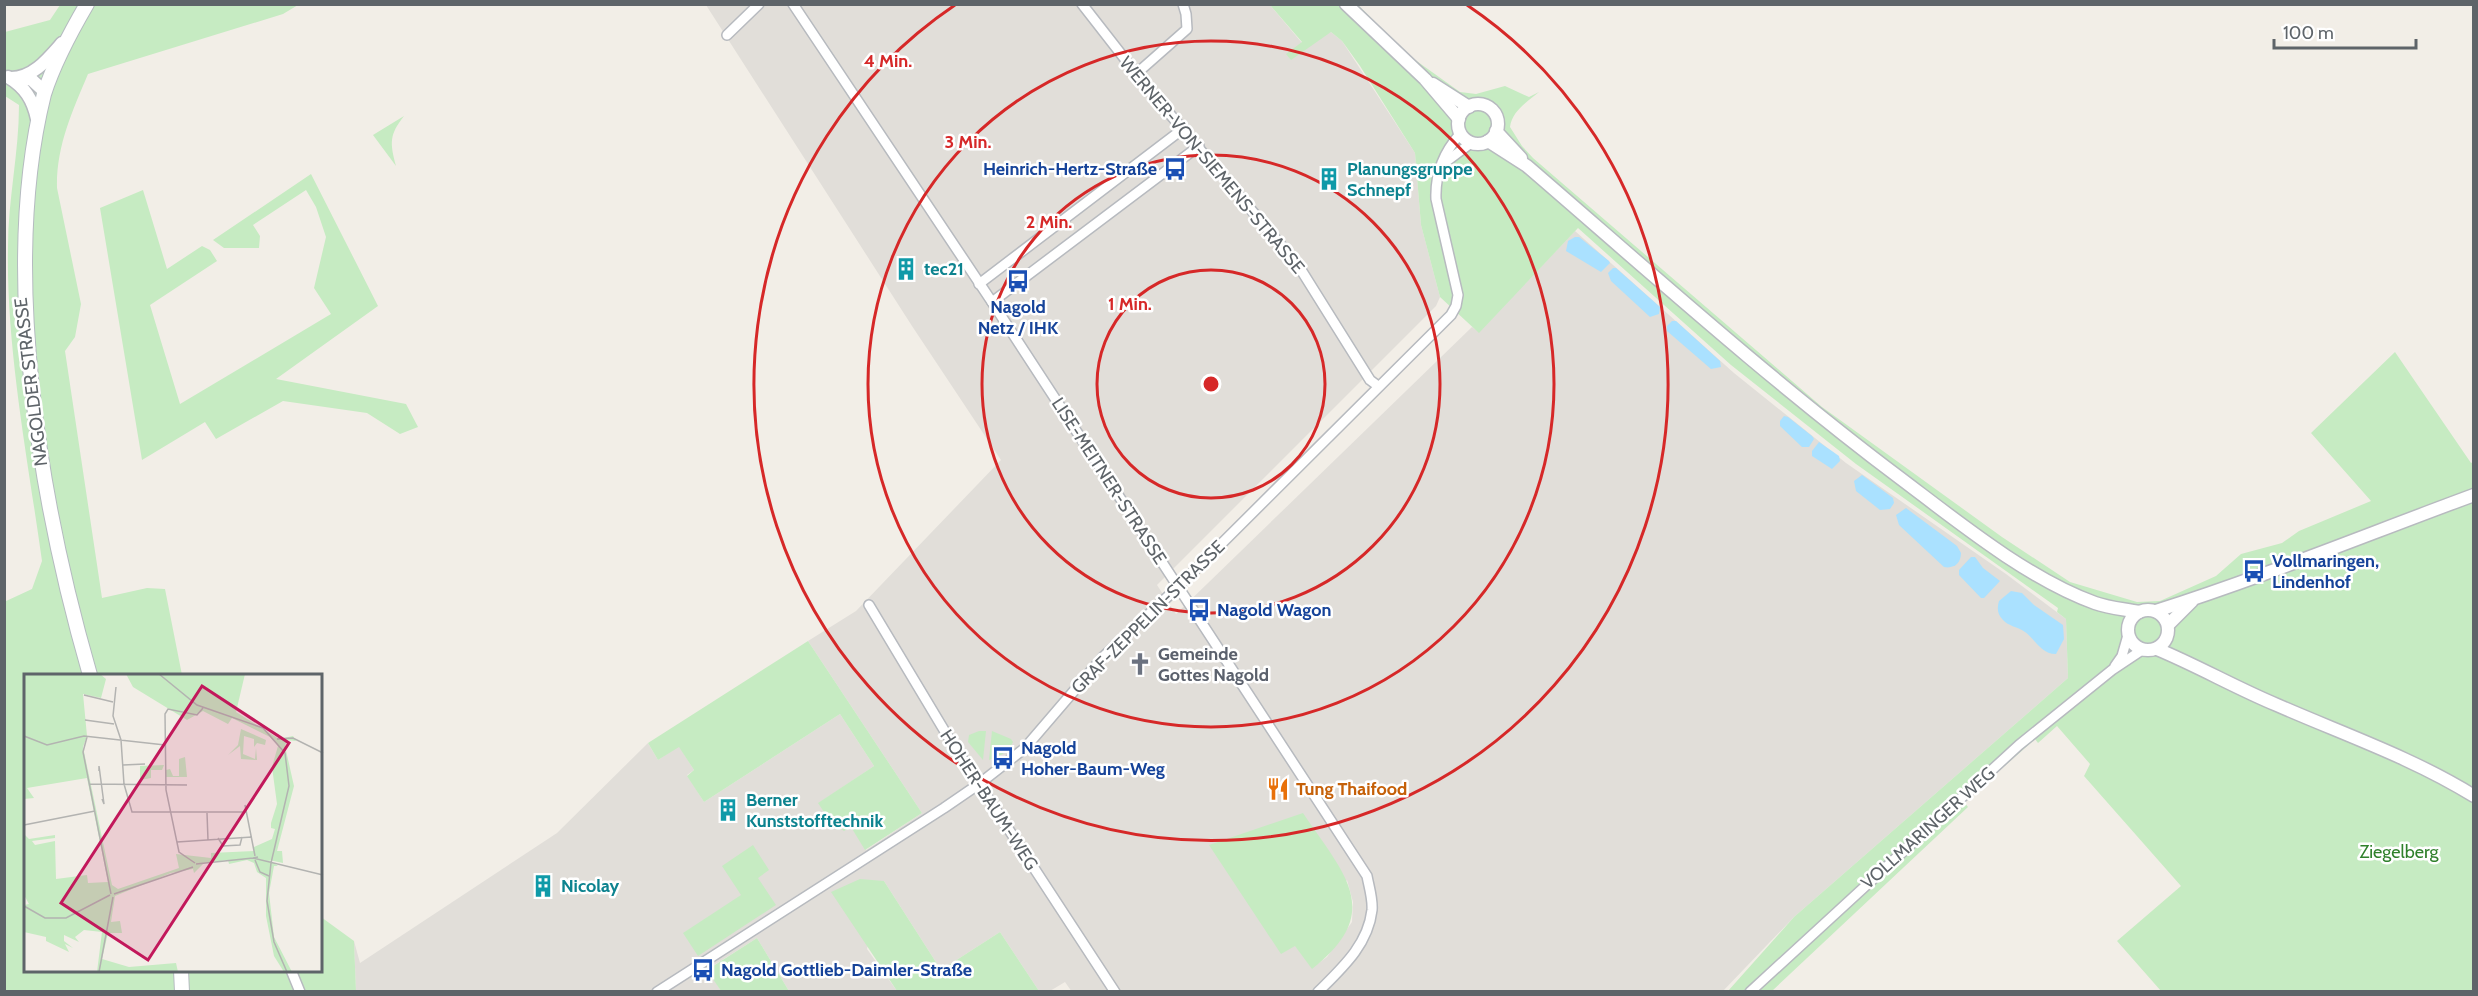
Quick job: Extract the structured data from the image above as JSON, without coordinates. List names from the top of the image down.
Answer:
{
  "streets": {
    "main road": ["NAGOLDER STRASSE"],
    "street": [
      "WERNER-VON-SIEMENS-STRASSE",
      "LISE-MEITNER-STRASSE",
      "GRAF-ZEPPELIN-STRASSE",
      "HOHER-BAUM-WEG",
      "VOLLMARINGER WEG"
    ]
  },
  "crossings": [
    ["WERNER-VON-SIEMENS-STRASSE", "GRAF-ZEPPELIN-STRASSE"],
    ["LISE-MEITNER-STRASSE", "GRAF-ZEPPELIN-STRASSE"],
    ["GRAF-ZEPPELIN-STRASSE", "HOHER-BAUM-WEG"]
  ],
  "parks": ["Ziegelberg"],
  "places": {
    "bus stop": [
      "Heinrich-Hertz-Straße",
      "Nagold Netz / IHK",
      "Vollmaringen, Lindenhof",
      "Nagold Wagon",
      "Nagold Hoher-Baum-Weg",
      "Nagold Gottlieb-Daimler-Straße"
    ],
    "building": [
      "Planungsgruppe Schnepf",
      "tec21",
      "Berner Kunststofftechnik",
      "Nicolay"
    ],
    "church": ["Gemeinde Gottes Nagold"],
    "restaurant": ["Tung Thaifood"]
  },
  "scale_bar": "100 m",
  "rings": [
    "4 Min.",
    "3 Min.",
    "2 Min.",
    "1 Min."
  ]
}
